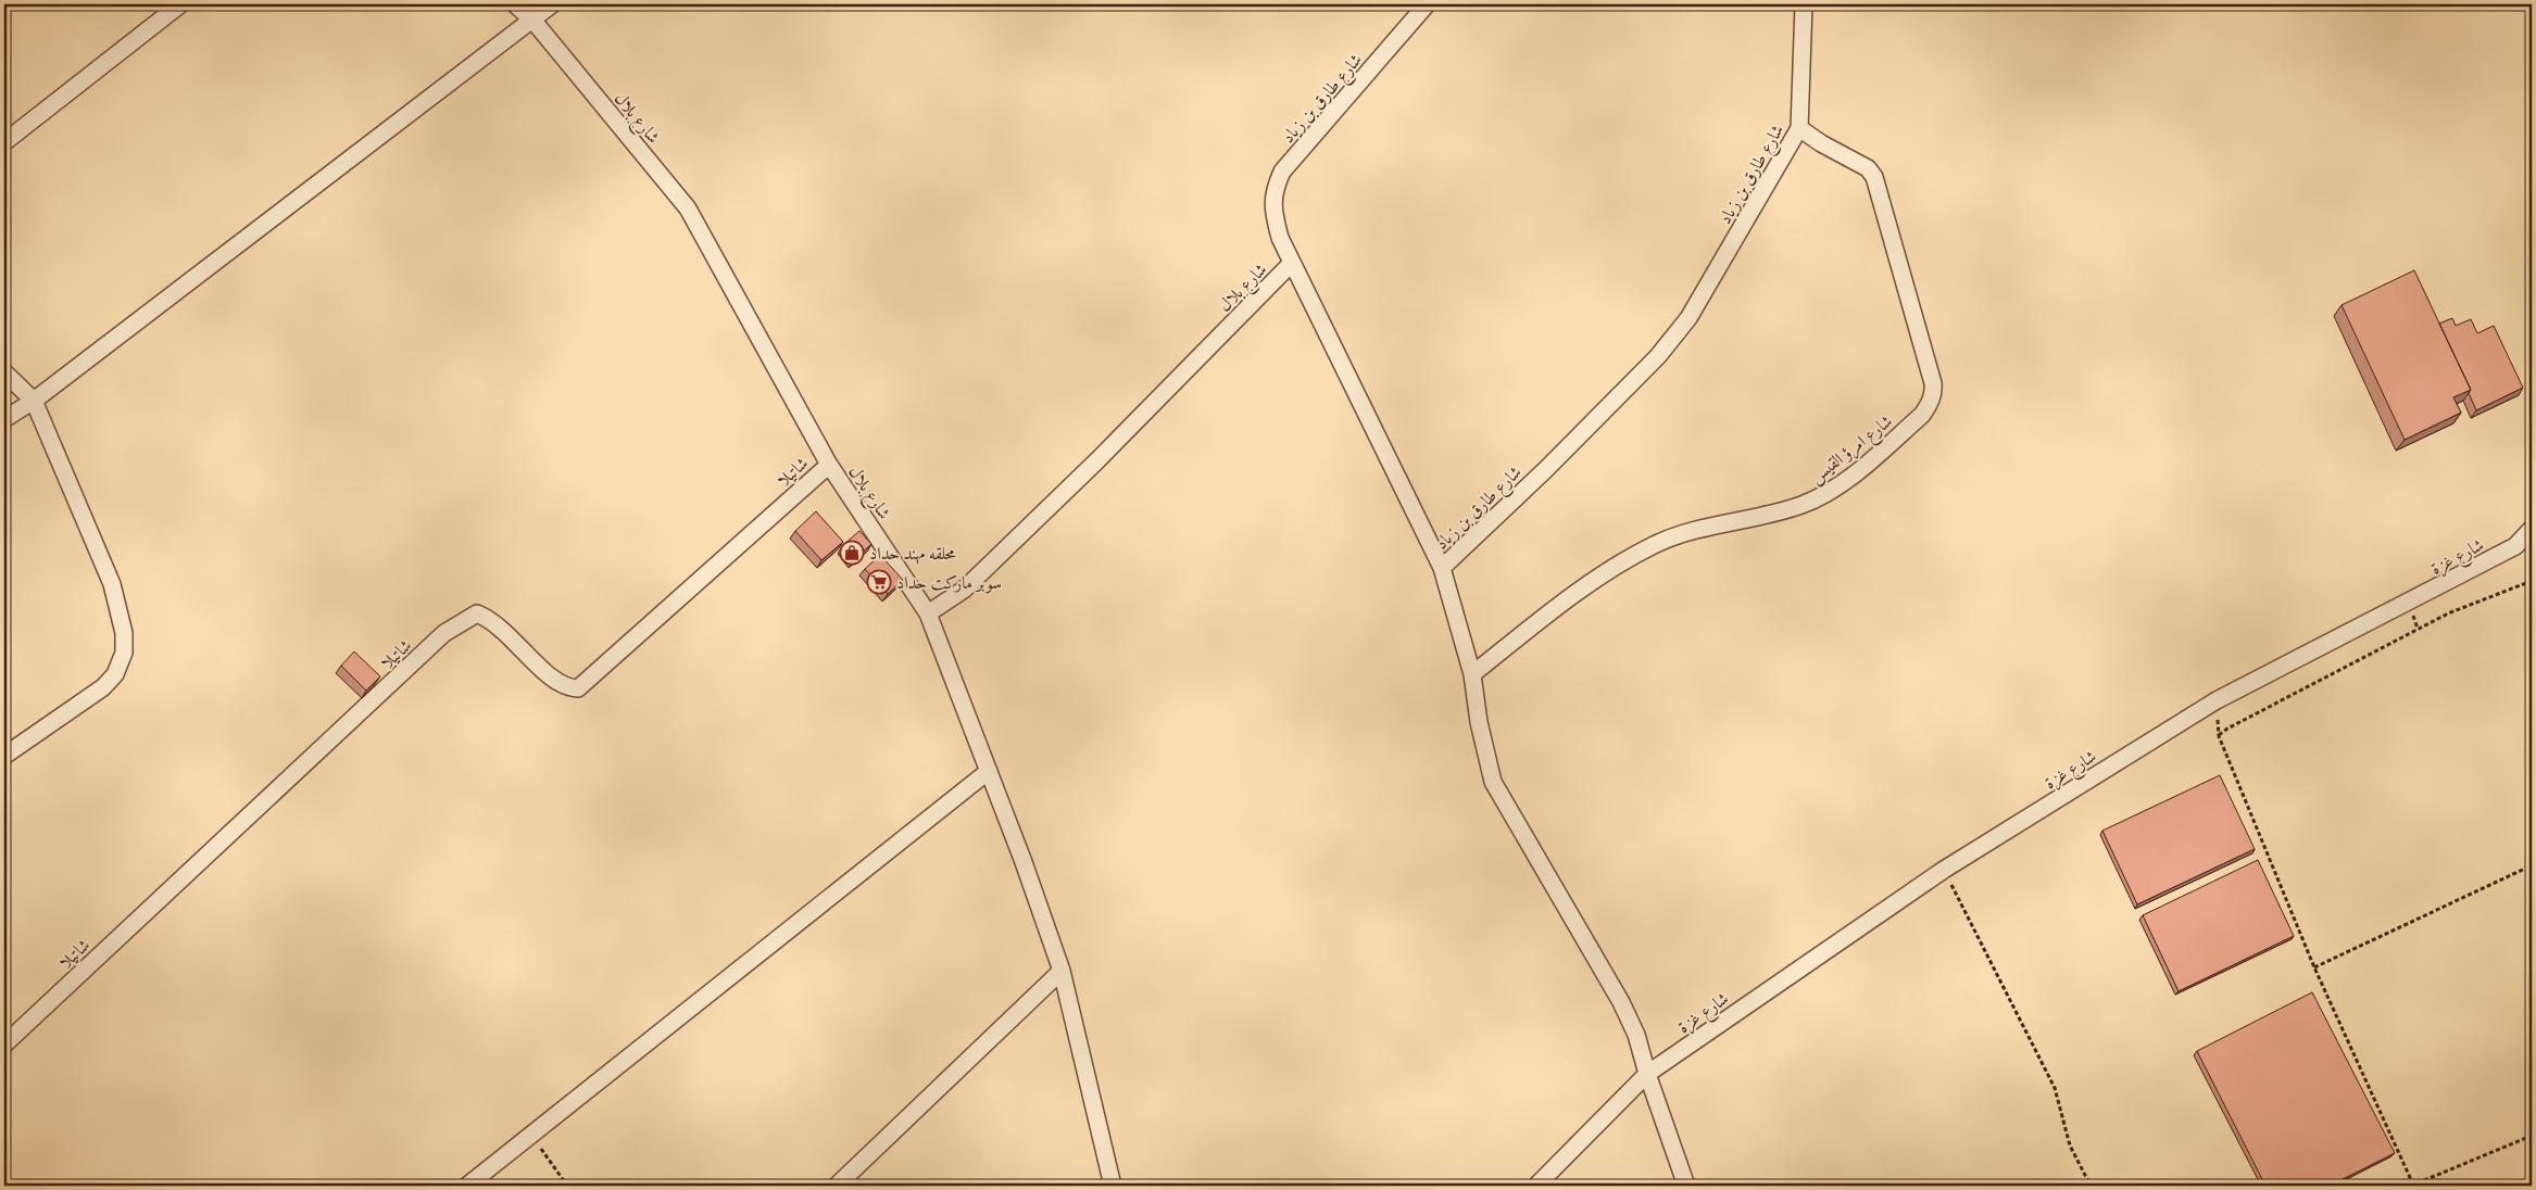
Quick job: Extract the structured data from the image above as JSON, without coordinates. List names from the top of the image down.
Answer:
{
  "streets": {
    "street": [
      "شارع طارق بن زياد",
      "شارع بلال",
      "شارع امرؤ القيس",
      "شاتيلا",
      "شارع غزة"
    ]
  },
  "crossings": [
    ["شارع طارق بن زياد", "شارع بلال"],
    ["شارع طارق بن زياد", "شارع امرؤ القيس"],
    ["شارع بلال", "شاتيلا"]
  ],
  "places": {
    "shop": ["محلقه مهند حداد"],
    "supermarket": ["سوبر ماركت حداد"]
  }
}
